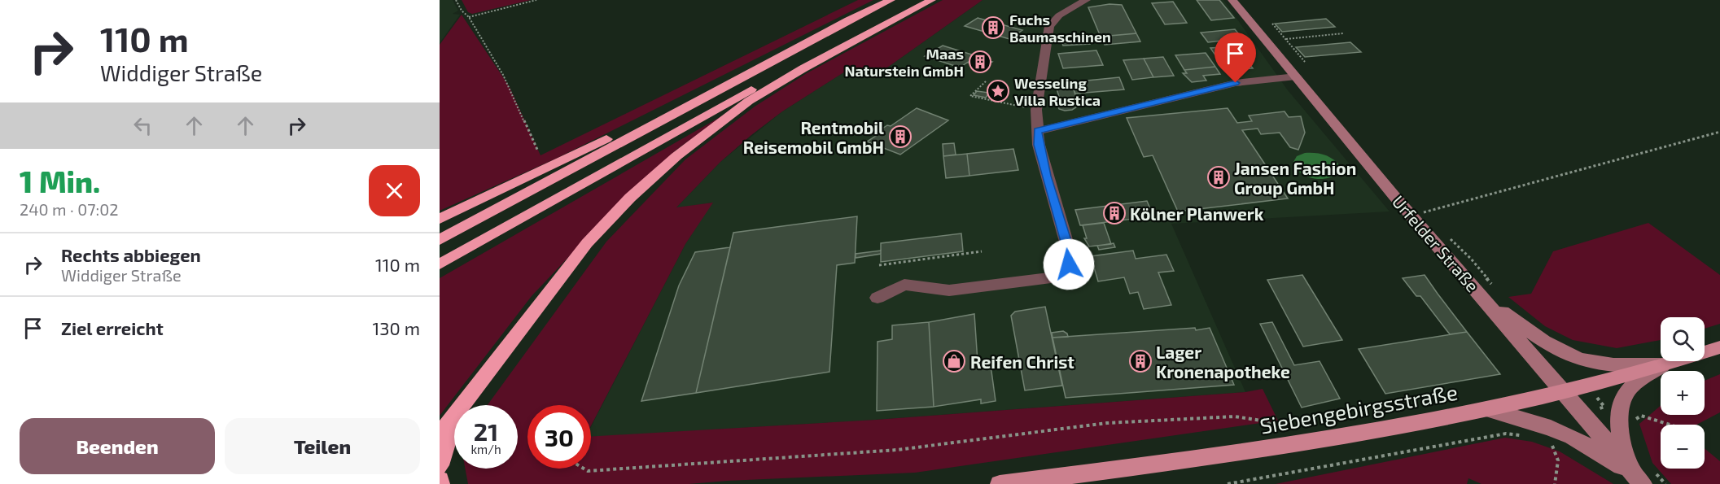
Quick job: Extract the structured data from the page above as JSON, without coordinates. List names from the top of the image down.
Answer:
{
  "streets": {
    "main road": ["Urfelder Straße", "Siebengebirgsstraße"]
  },
  "crossings": [
    ["Urfelder Straße", "Siebengebirgsstraße"]
  ],
  "places": {
    "building": [
      "Fuchs Baumaschinen",
      "Maas Naturstein GmbH",
      "Rentmobil Reisemobil GmbH",
      "Jansen Fashion Group GmbH",
      "Kölner Planwerk",
      "Lager Kronenapotheke"
    ],
    "place": ["Wesseling Villa Rustica"],
    "shop": ["Reifen Christ"]
  },
  "page": {
    "turn": ["110 m", "Widdiger Straße"],
    "heading": ["1 Min.", "240 m · 07:02"],
    "list": [
      {
        "name": "Rechts abbiegen",
        "note": "Widdiger Straße",
        "value": "110 m"
      },
      {
        "name": "Ziel erreicht",
        "value": "130 m"
      }
    ],
    "map_buttons": ["+", "−"],
    "speed": "21 km/h",
    "limit": "30",
    "buttons": ["Beenden", "Teilen"]
  }
}
